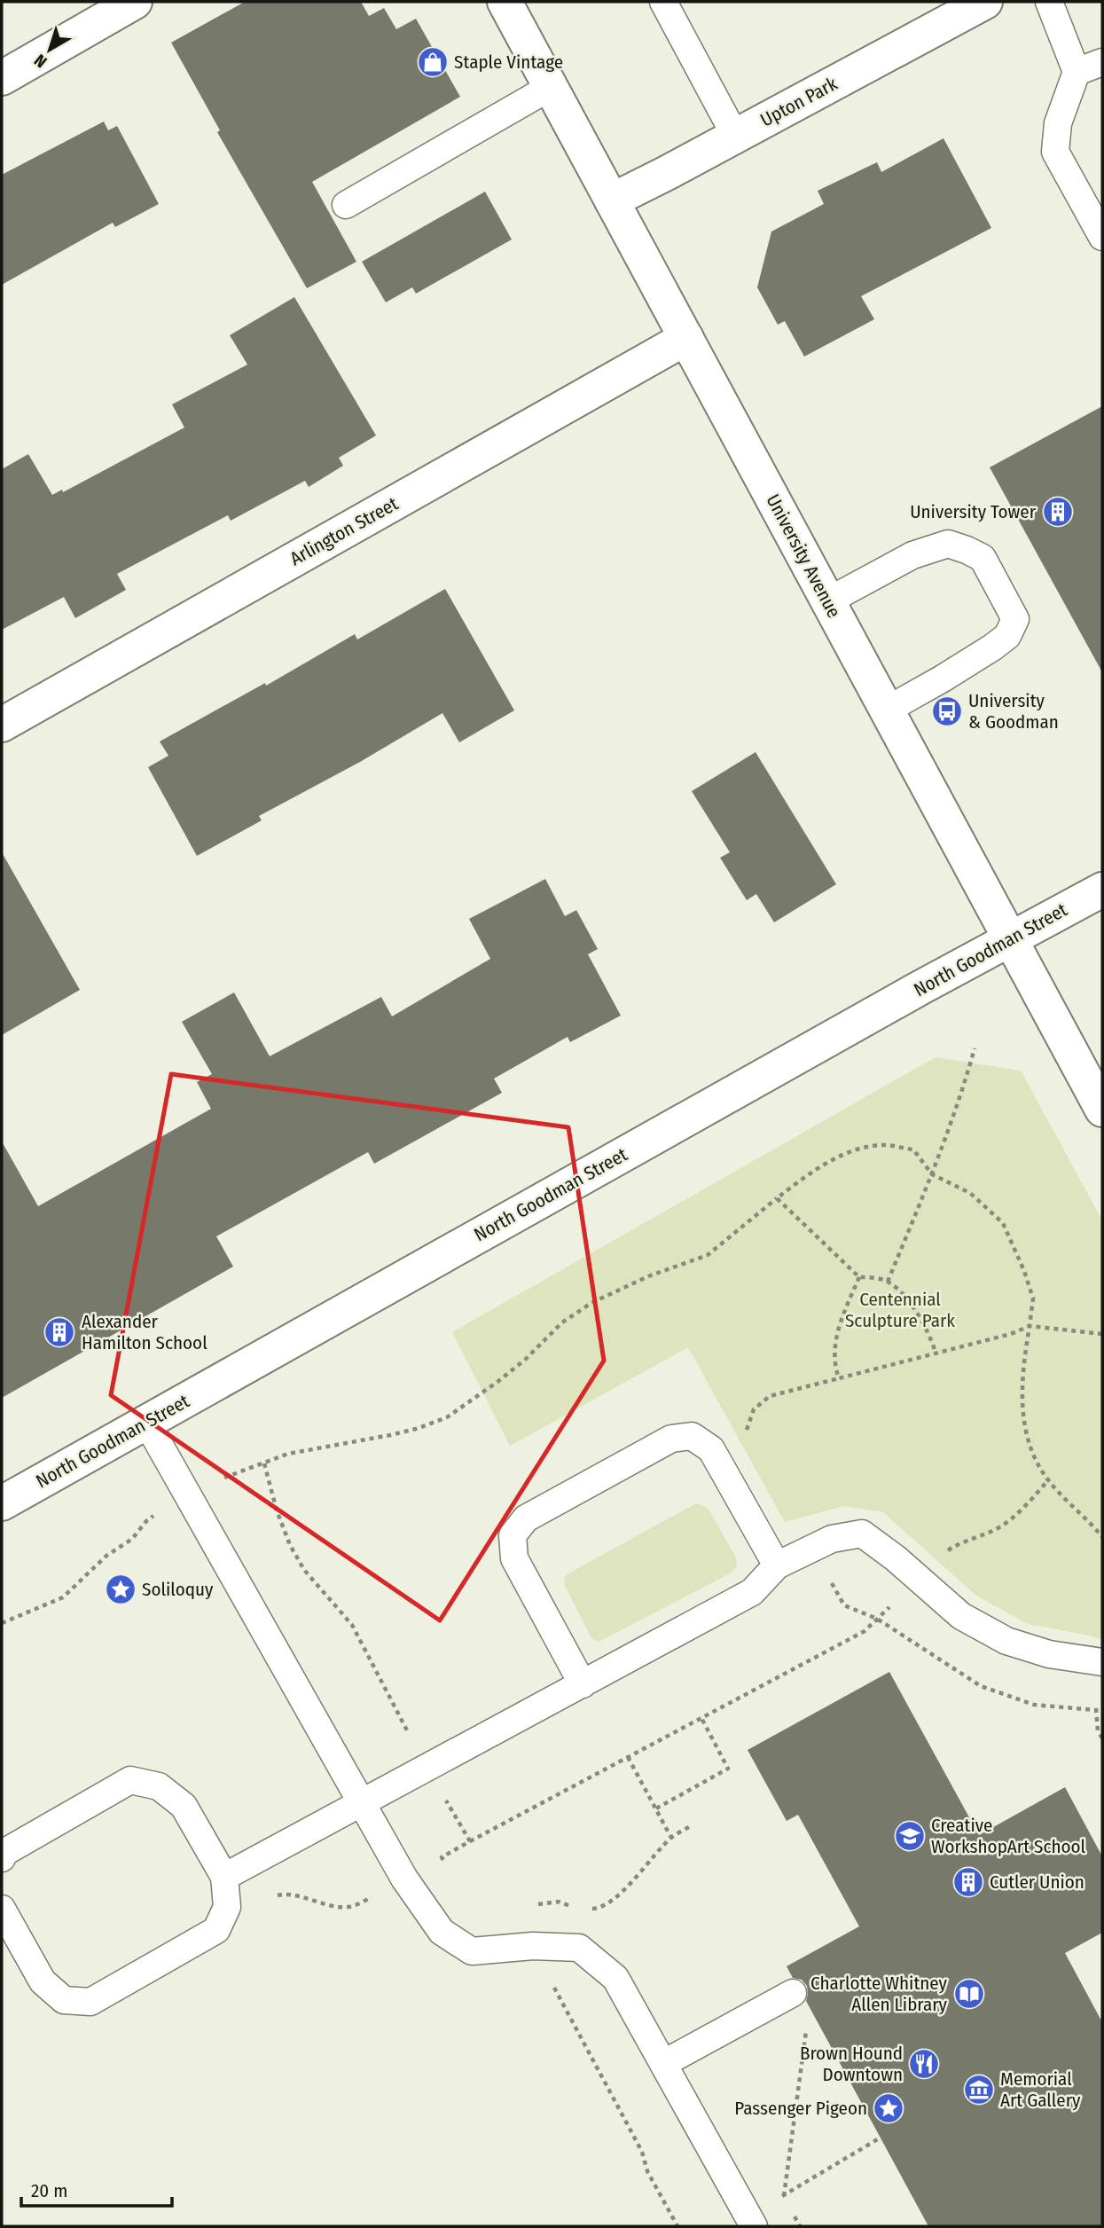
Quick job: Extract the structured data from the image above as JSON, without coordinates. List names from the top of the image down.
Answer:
{
  "streets": {
    "main road": [
      "Upton Park",
      "Arlington Street",
      "University Avenue",
      "North Goodman Street"
    ]
  },
  "crossings": [
    ["Upton Park", "University Avenue"],
    ["Arlington Street", "University Avenue"],
    ["University Avenue", "North Goodman Street"]
  ],
  "parks": ["Centennial Sculpture Park"],
  "places": {
    "shop": ["Staple Vintage"],
    "building": ["University Tower", "Alexander Hamilton School", "Cutler Union"],
    "bus stop": ["University & Goodman"],
    "place": ["Soliloquy", "Passenger Pigeon"],
    "school or university": ["Creative WorkshopArt School"],
    "library": ["Charlotte Whitney Allen Library"],
    "restaurant": ["Brown Hound Downtown"],
    "museum": ["Memorial Art Gallery"]
  },
  "scale_bar": "20 m",
  "north": "bottom left"
}
